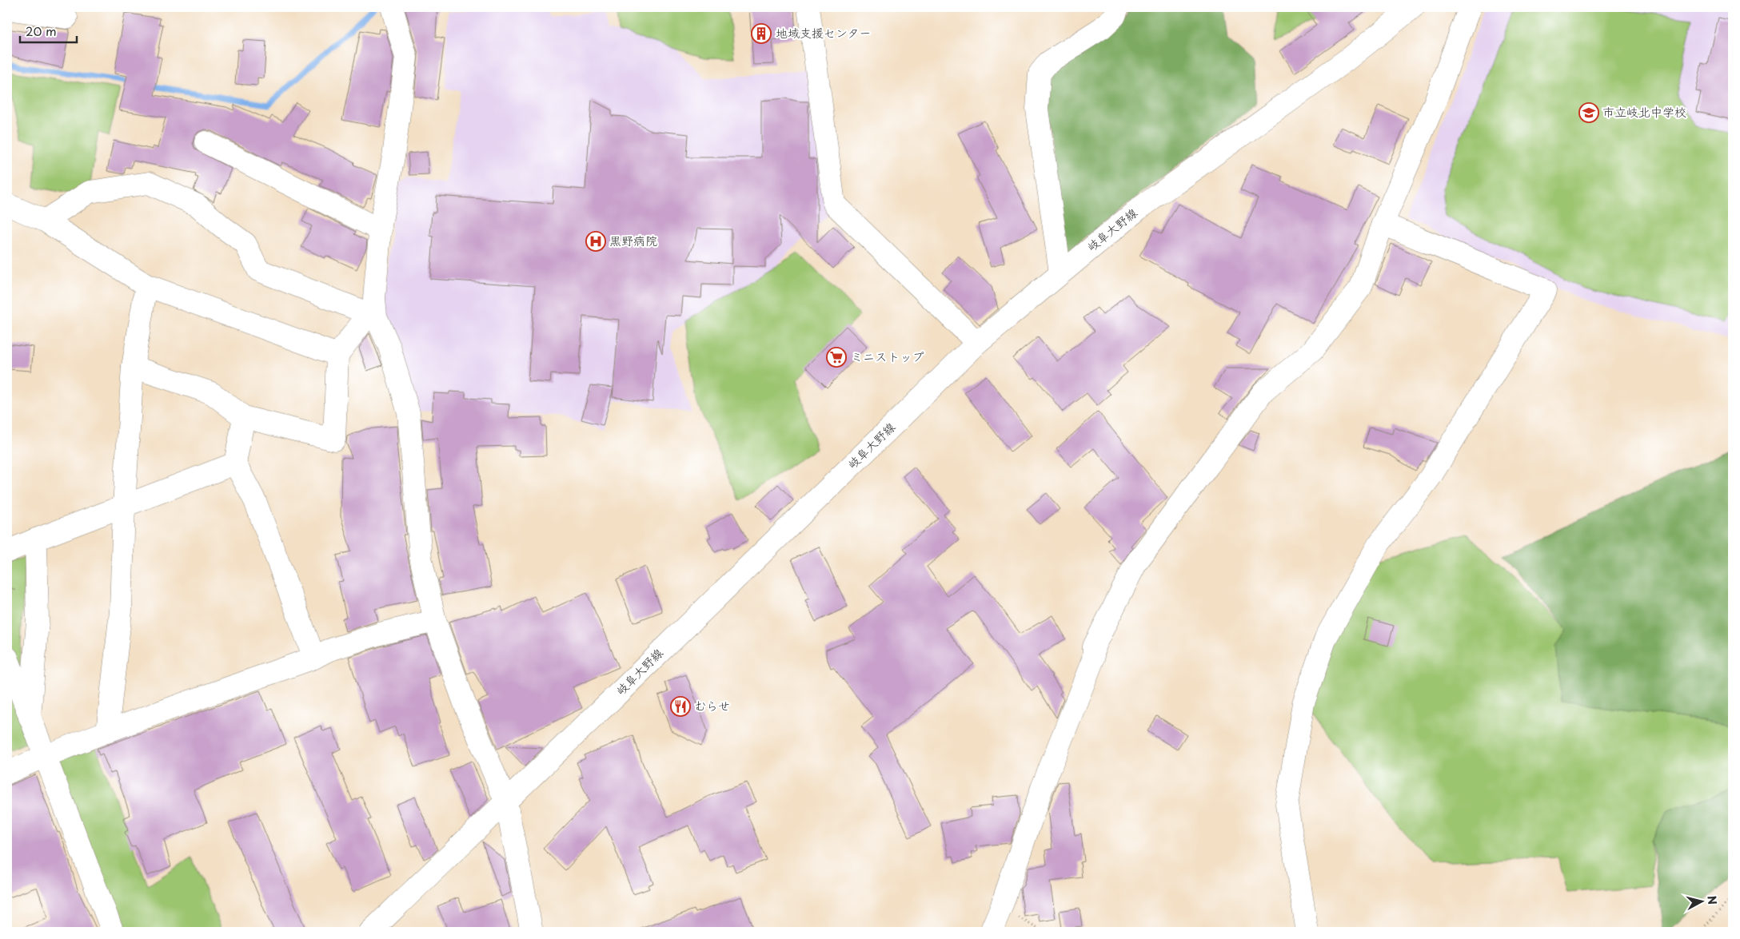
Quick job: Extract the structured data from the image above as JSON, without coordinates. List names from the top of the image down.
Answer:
{
  "streets": {
    "street": ["岐阜大野線"]
  },
  "places": {
    "building": ["地域支援センター"],
    "school or university": ["市立岐北中学校"],
    "hospital": ["黒野病院"],
    "supermarket": ["ミニストップ"],
    "restaurant": ["むらせ"]
  },
  "scale_bar": "20 m",
  "north": "right"
}
